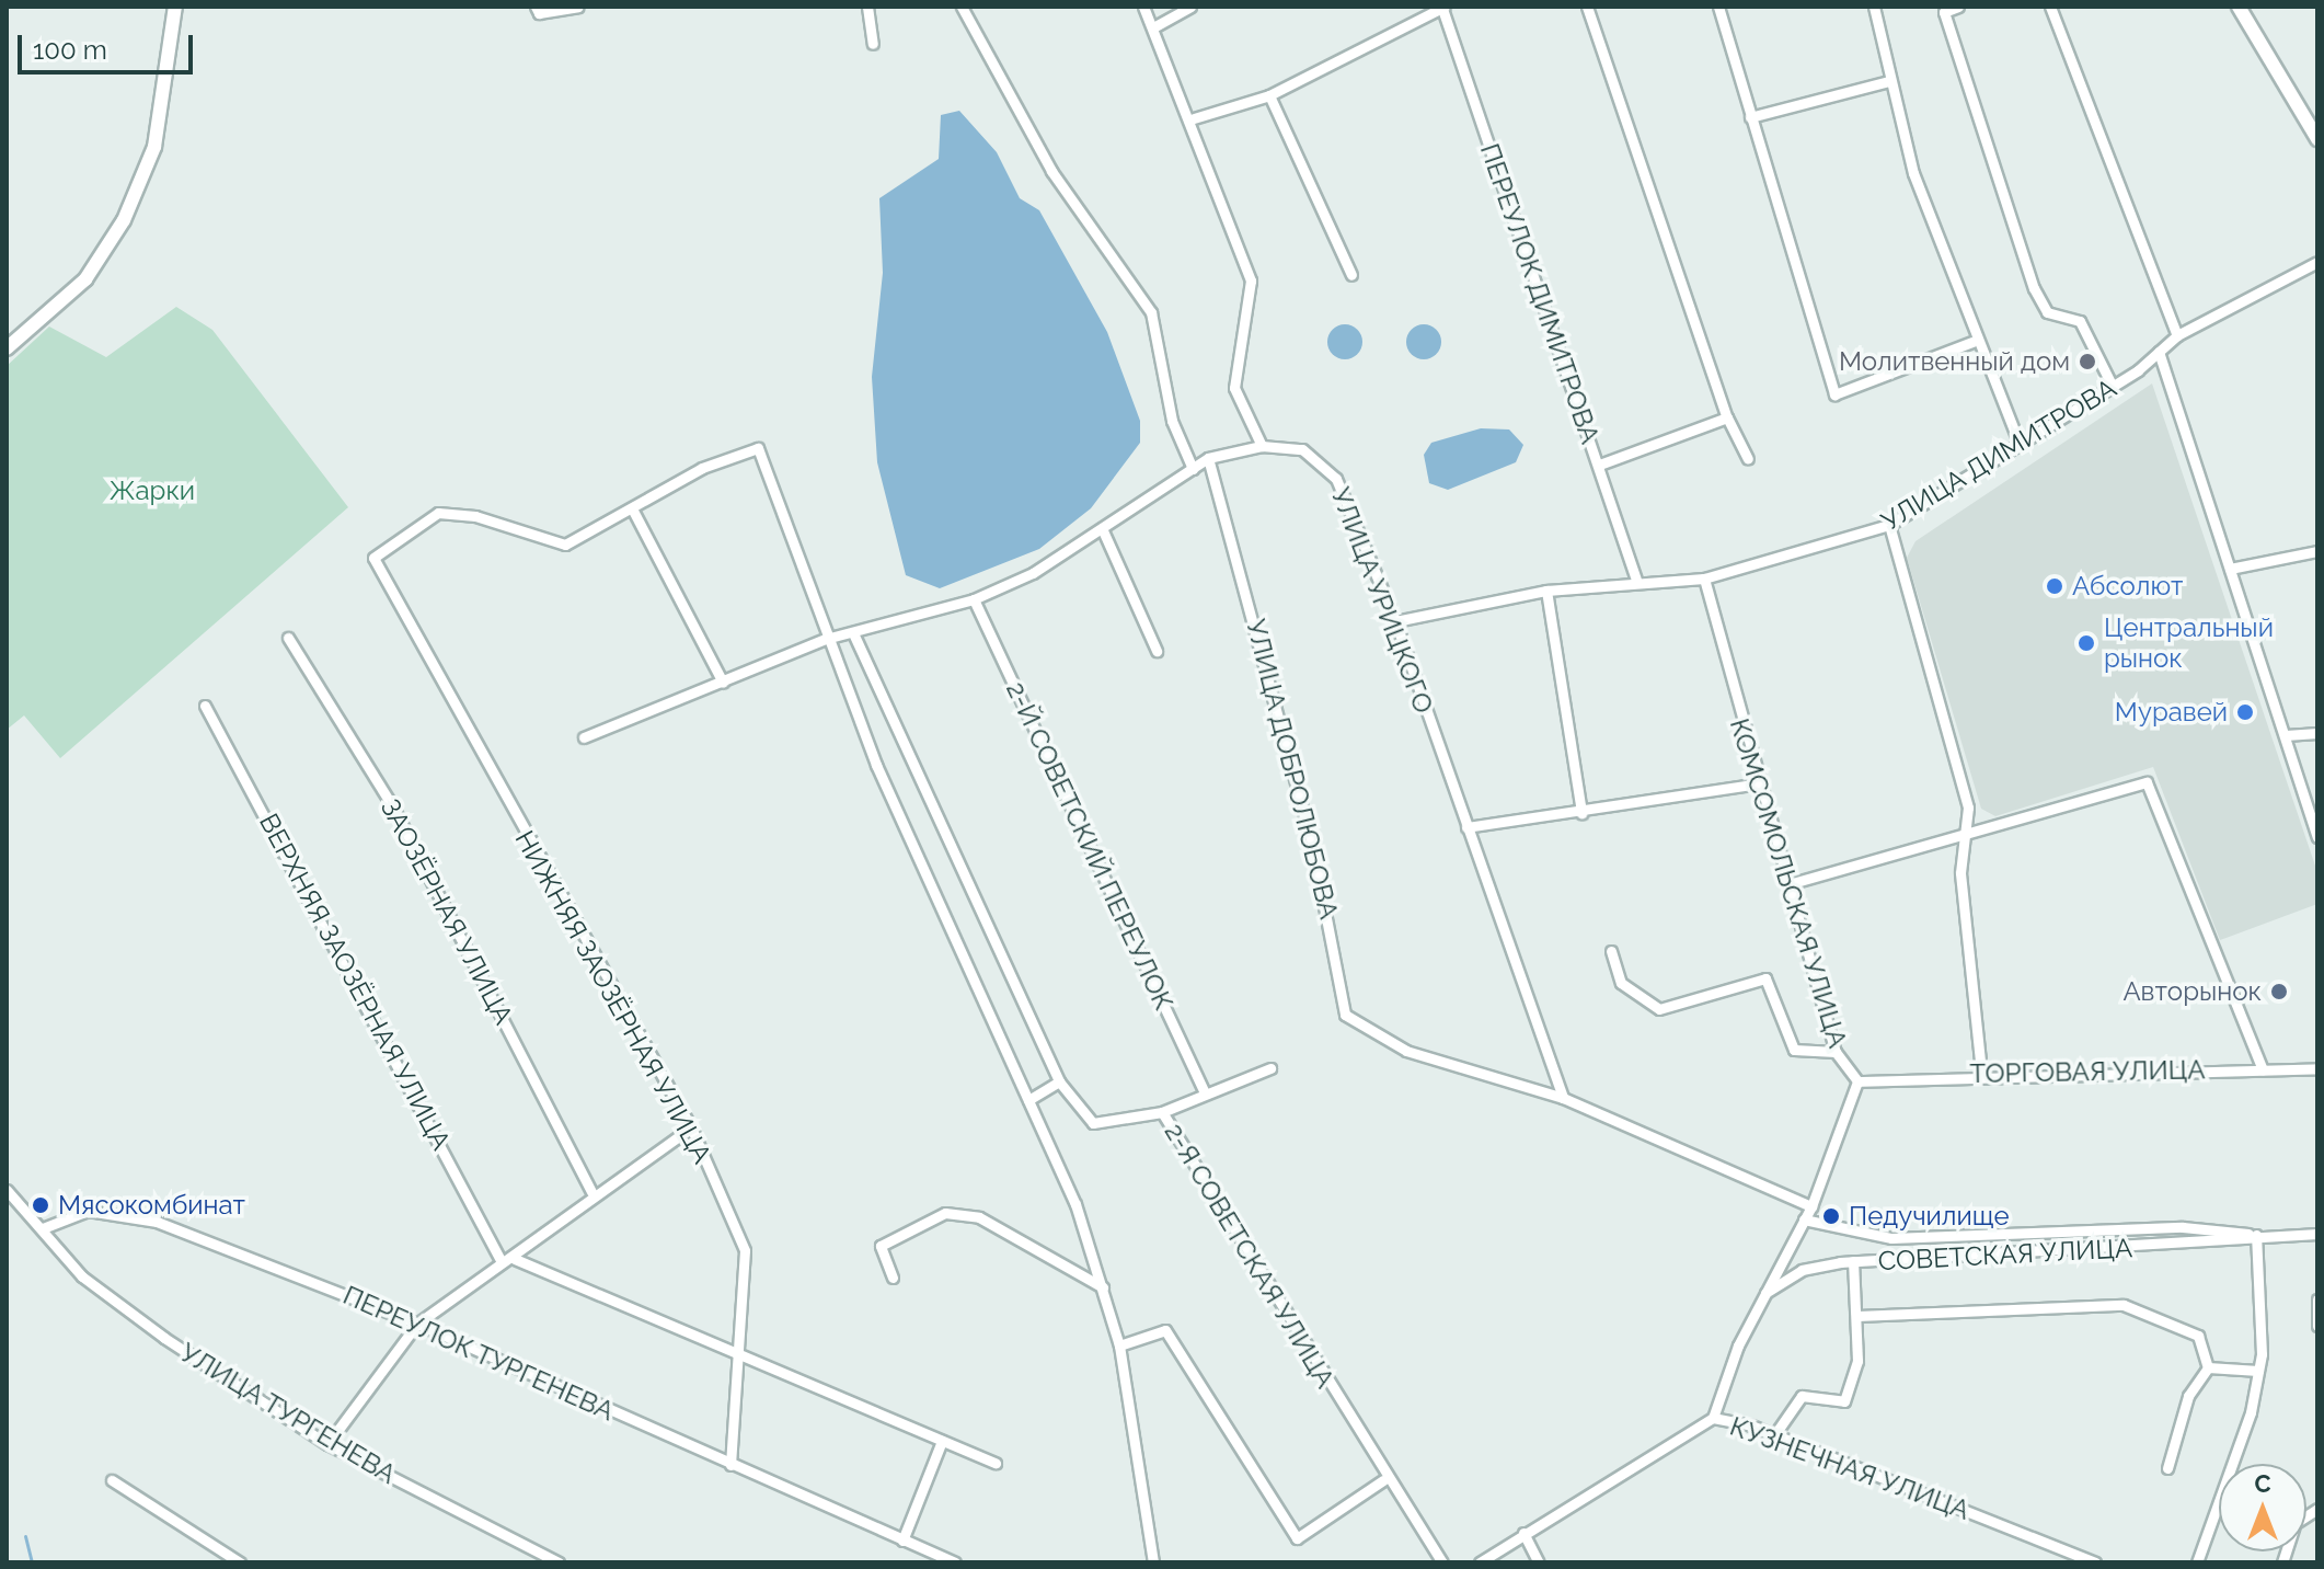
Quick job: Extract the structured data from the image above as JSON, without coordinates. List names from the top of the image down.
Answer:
{
  "streets": {
    "street": [
      "ПЕРЕУЛОК ДИМИТРОВА",
      "УЛИЦА ДИМИТРОВА",
      "УЛИЦА УРИЦКОГО",
      "УЛИЦА ДОБРОЛЮБОВА",
      "2-Й СОВЕТСКИЙ ПЕРЕУЛОК",
      "КОМСОМОЛЬСКАЯ УЛИЦА",
      "ЗАОЗЁРНАЯ УЛИЦА",
      "ВЕРХНЯЯ ЗАОЗЁРНАЯ УЛИЦА",
      "НИЖНЯЯ ЗАОЗЁРНАЯ УЛИЦА",
      "ТОРГОВАЯ УЛИЦА",
      "СОВЕТСКАЯ УЛИЦА",
      "2-Я СОВЕТСКАЯ УЛИЦА",
      "ПЕРЕУЛОК ТУРГЕНЕВА",
      "УЛИЦА ТУРГЕНЕВА",
      "КУЗНЕЧНАЯ УЛИЦА"
    ]
  },
  "crossings": [
    ["ПЕРЕУЛОК ДИМИТРОВА", "УЛИЦА ДИМИТРОВА"],
    ["УЛИЦА ДИМИТРОВА", "УЛИЦА УРИЦКОГО"],
    ["УЛИЦА ДИМИТРОВА", "КОМСОМОЛЬСКАЯ УЛИЦА"],
    ["УЛИЦА УРИЦКОГО", "УЛИЦА ДОБРОЛЮБОВА"],
    ["КОМСОМОЛЬСКАЯ УЛИЦА", "ТОРГОВАЯ УЛИЦА"],
    ["КОМСОМОЛЬСКАЯ УЛИЦА", "СОВЕТСКАЯ УЛИЦА"],
    ["КОМСОМОЛЬСКАЯ УЛИЦА", "КУЗНЕЧНАЯ УЛИЦА"],
    ["НИЖНЯЯ ЗАОЗЁРНАЯ УЛИЦА", "ПЕРЕУЛОК ТУРГЕНЕВА"],
    ["ПЕРЕУЛОК ТУРГЕНЕВА", "УЛИЦА ТУРГЕНЕВА"]
  ],
  "parks": ["Жарки"],
  "places": [
    "Молитвенный дом",
    "Абсолют",
    "Центральный рынок",
    "Муравей",
    "Авторынок",
    "Мясокомбинат",
    "Педучилище"
  ],
  "scale_bar": "100 m",
  "north": "top"
}
